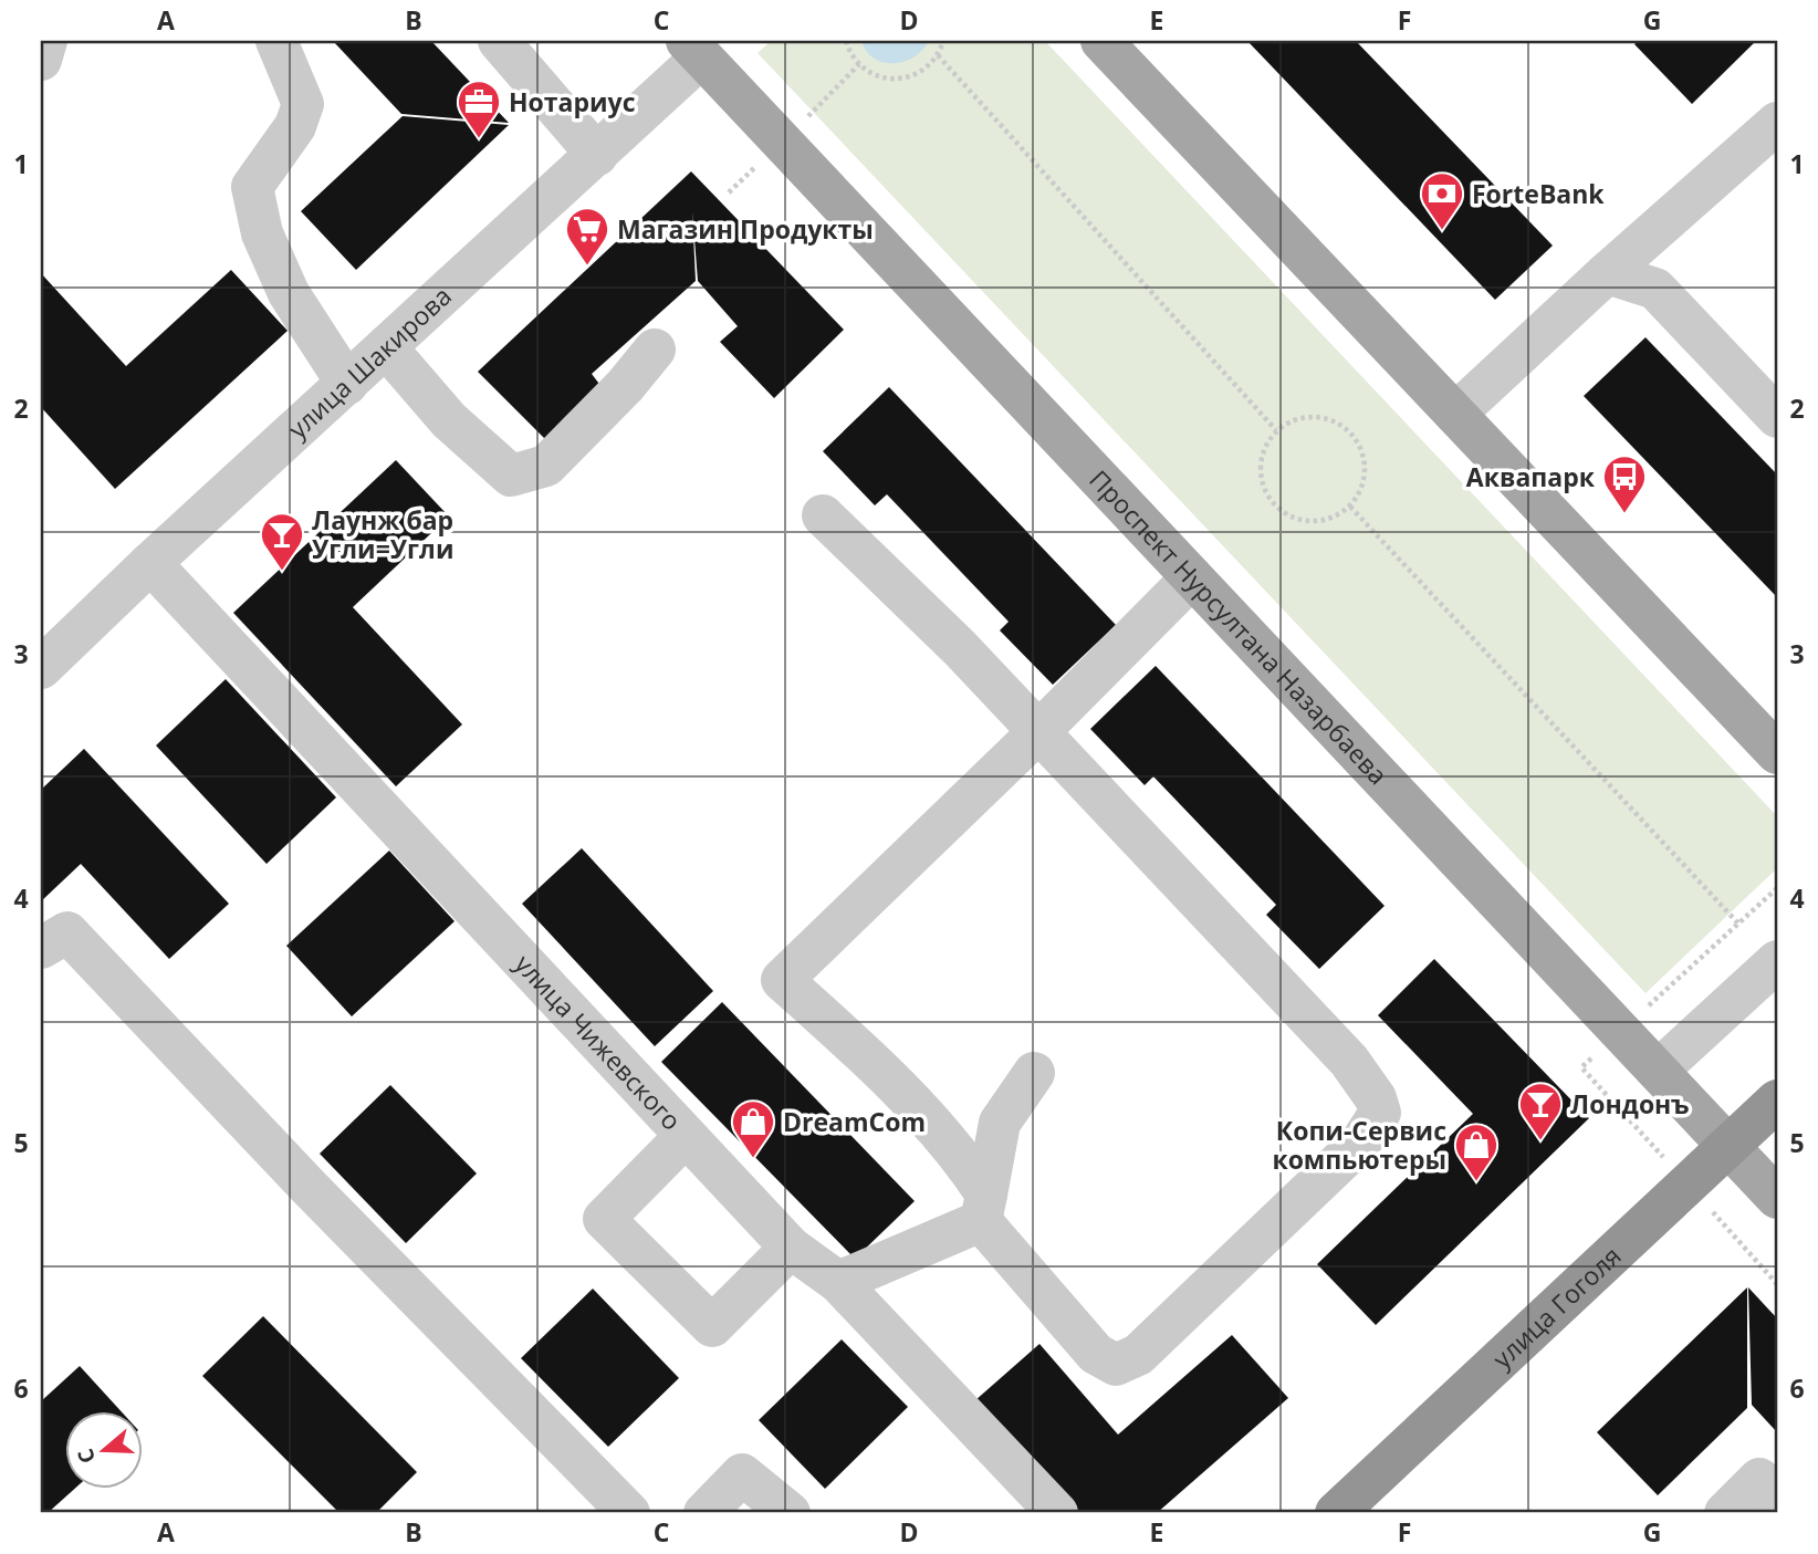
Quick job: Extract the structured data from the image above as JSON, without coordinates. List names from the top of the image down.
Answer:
{
  "streets": {
    "highway": ["улица Гоголя"],
    "main road": ["Проспект Нурсултана Назарбаева"],
    "street": ["улица Шакирова", "улица Чижевского"]
  },
  "crossings": [
    ["улица Шакирова", "Проспект Нурсултана Назарбаева"],
    ["улица Шакирова", "улица Чижевского"],
    ["Проспект Нурсултана Назарбаева", "улица Гоголя"]
  ],
  "places": {
    "office": ["Нотариус"],
    "bank": ["ForteBank"],
    "supermarket": ["Магазин Продукты"],
    "bus stop": ["Аквапарк"],
    "bar": ["Лаунж бар Угли=Угли", "Лондонъ"],
    "shop": ["DreamCom", "Копи-Сервис компьютеры"]
  },
  "north": "left",
  "grid": {
    "columns": [
      "A",
      "B",
      "C",
      "D",
      "E",
      "F",
      "G"
    ],
    "rows": [
      "1",
      "2",
      "3",
      "4",
      "5",
      "6"
    ]
  }
}
